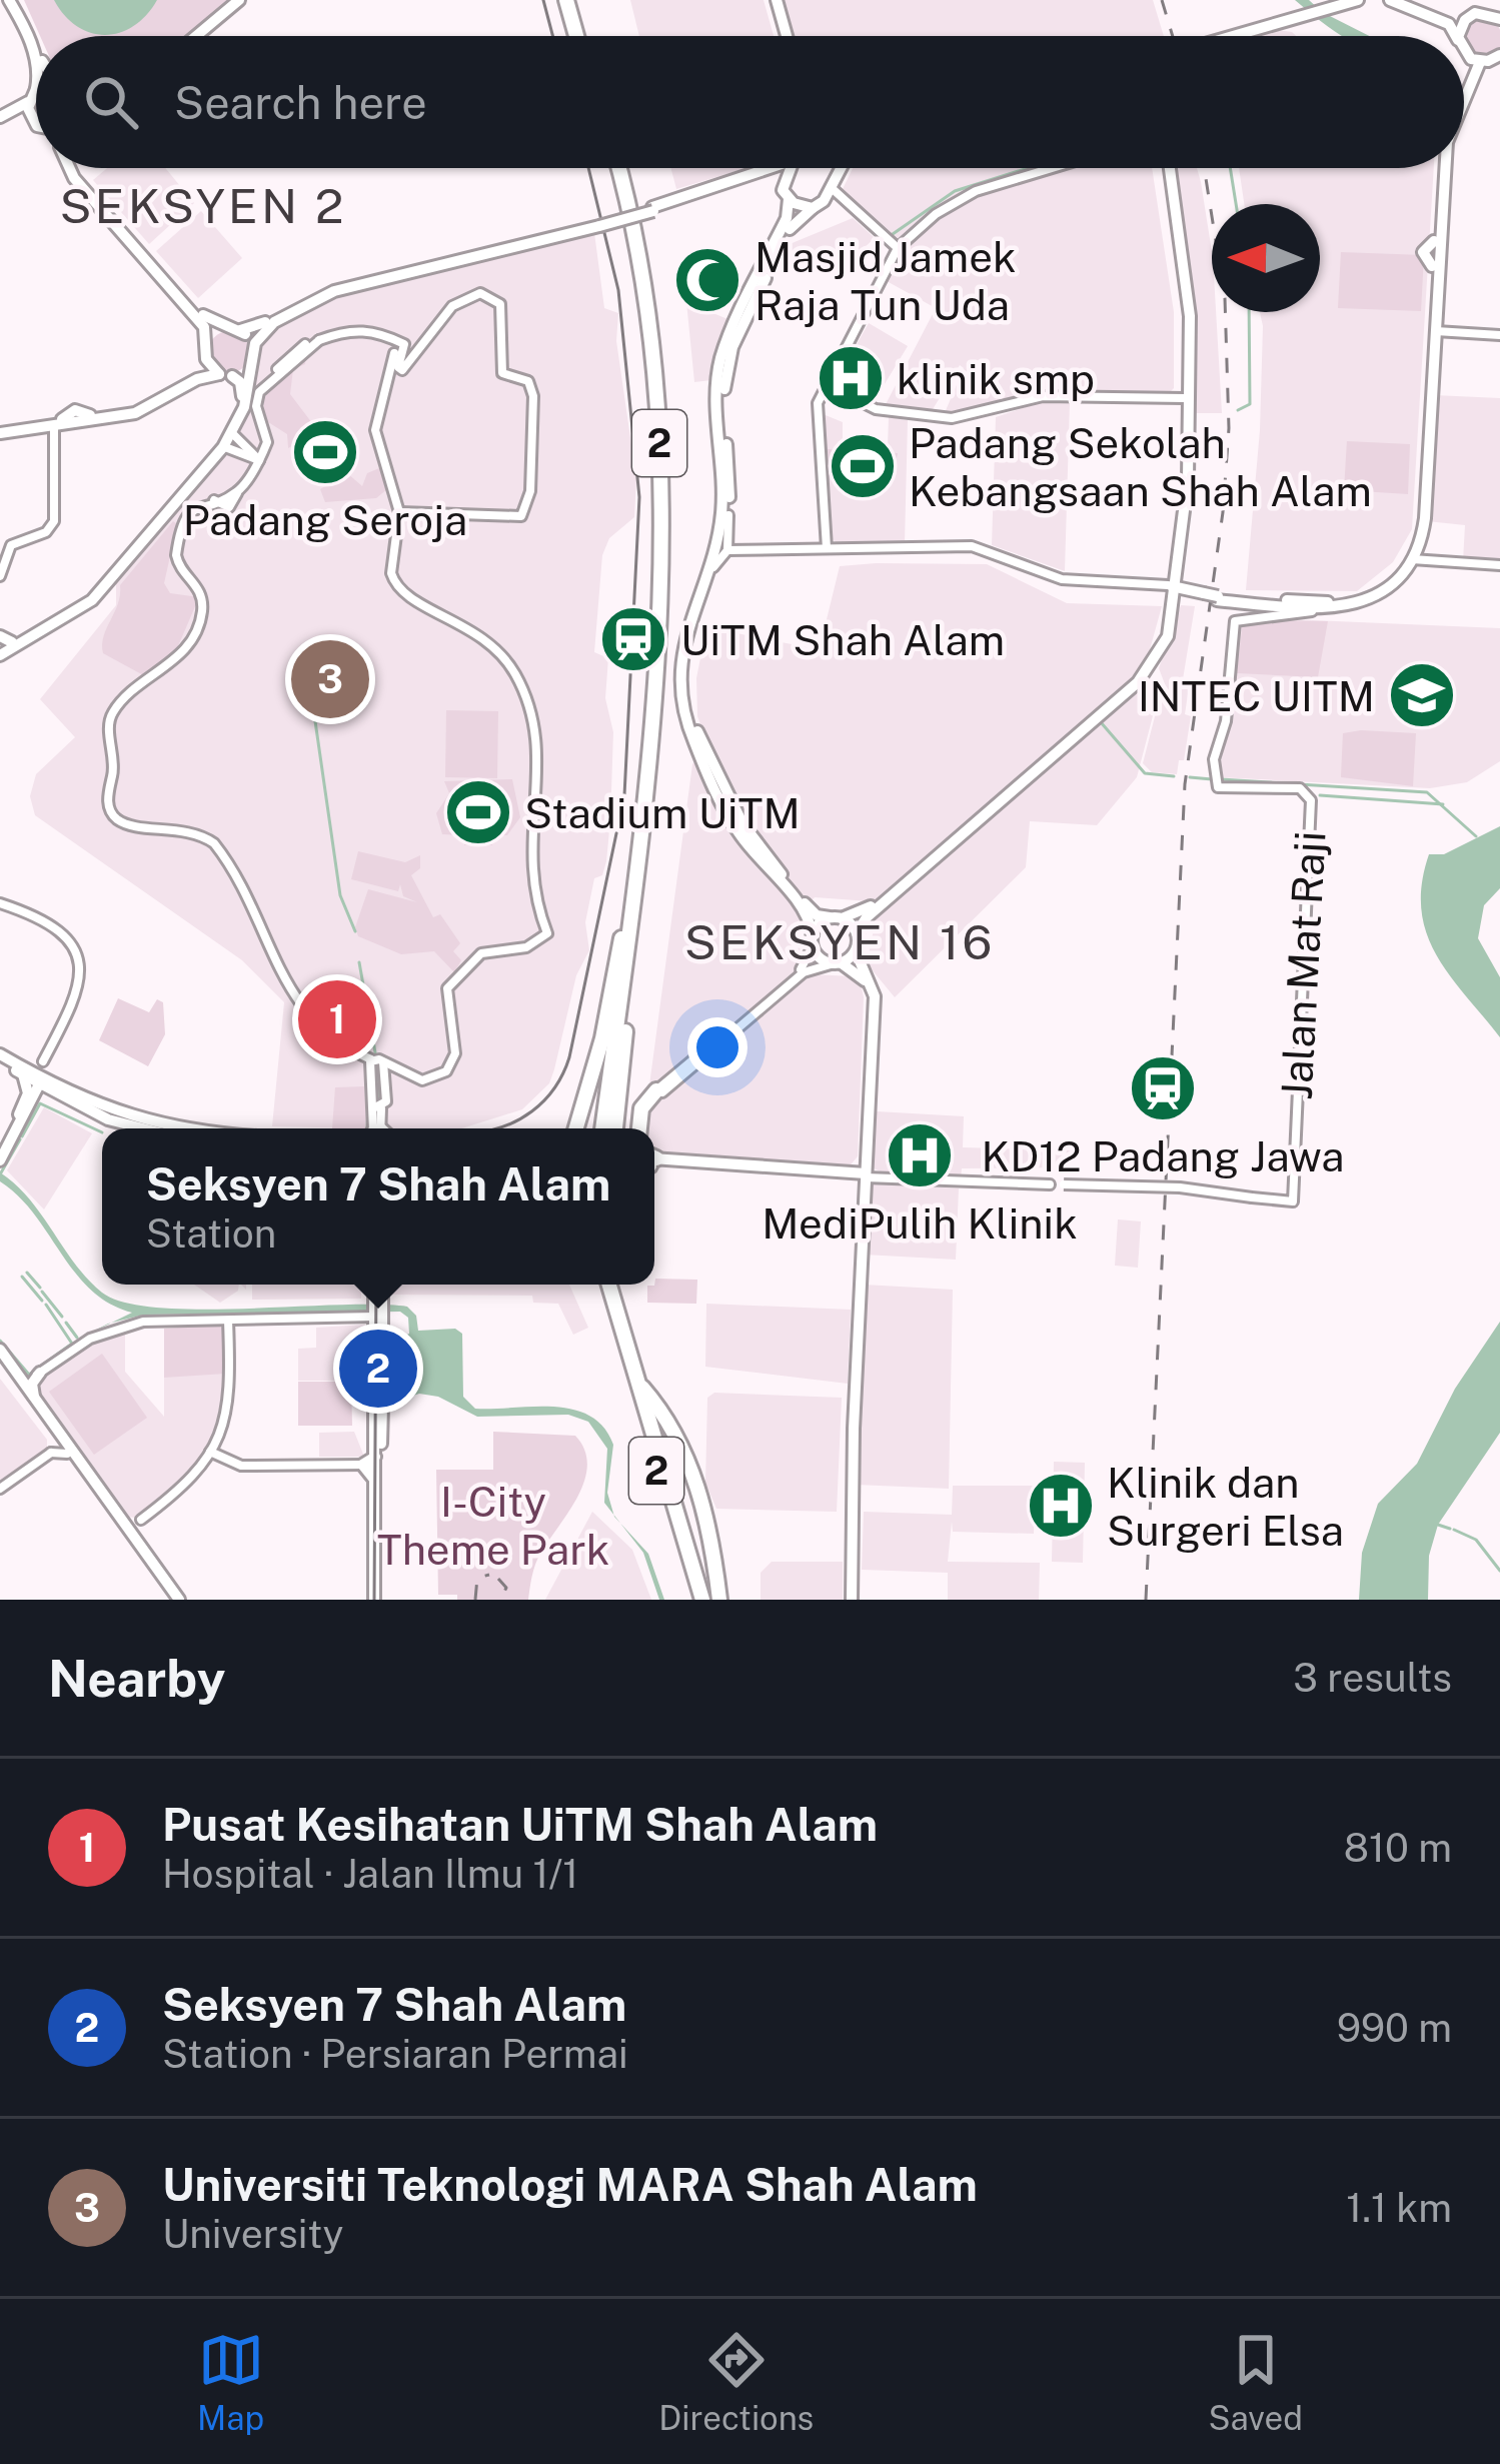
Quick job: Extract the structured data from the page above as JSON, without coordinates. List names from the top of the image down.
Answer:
{
  "streets": {
    "highway": ["2"],
    "street": ["Jalan Mat Raji"]
  },
  "districts": ["SEKSYEN 2", "SEKSYEN 16"],
  "parks": ["I-City Theme Park"],
  "places": {
    "mosque": ["Masjid Jamek Raja Tun Uda"],
    "hospital": ["klinik smp", "MediPulih Klinik", "Klinik dan Surgeri Elsa"],
    "sports": ["Padang Seroja", "Padang Sekolah Kebangsaan Shah Alam", "Stadium UiTM"],
    "station": ["UiTM Shah Alam", "KD12 Padang Jawa"],
    "school or university": ["INTEC UITM"]
  },
  "north": "left",
  "page": {
    "search": "Search here",
    "pins": ["3", "1", "2"],
    "popup": ["Seksyen 7 Shah Alam", "Station"],
    "heading": ["Nearby", "3 results"],
    "list": [
      {
        "mark": "1",
        "name": "Pusat Kesihatan UiTM Shah Alam",
        "note": "Hospital · Jalan Ilmu 1/1",
        "value": "810 m"
      },
      {
        "mark": "2",
        "name": "Seksyen 7 Shah Alam",
        "note": "Station · Persiaran Permai",
        "value": "990 m"
      },
      {
        "mark": "3",
        "name": "Universiti Teknologi MARA Shah Alam",
        "note": "University",
        "value": "1.1 km"
      }
    ],
    "nav": ["Map", "Directions", "Saved"]
  }
}
